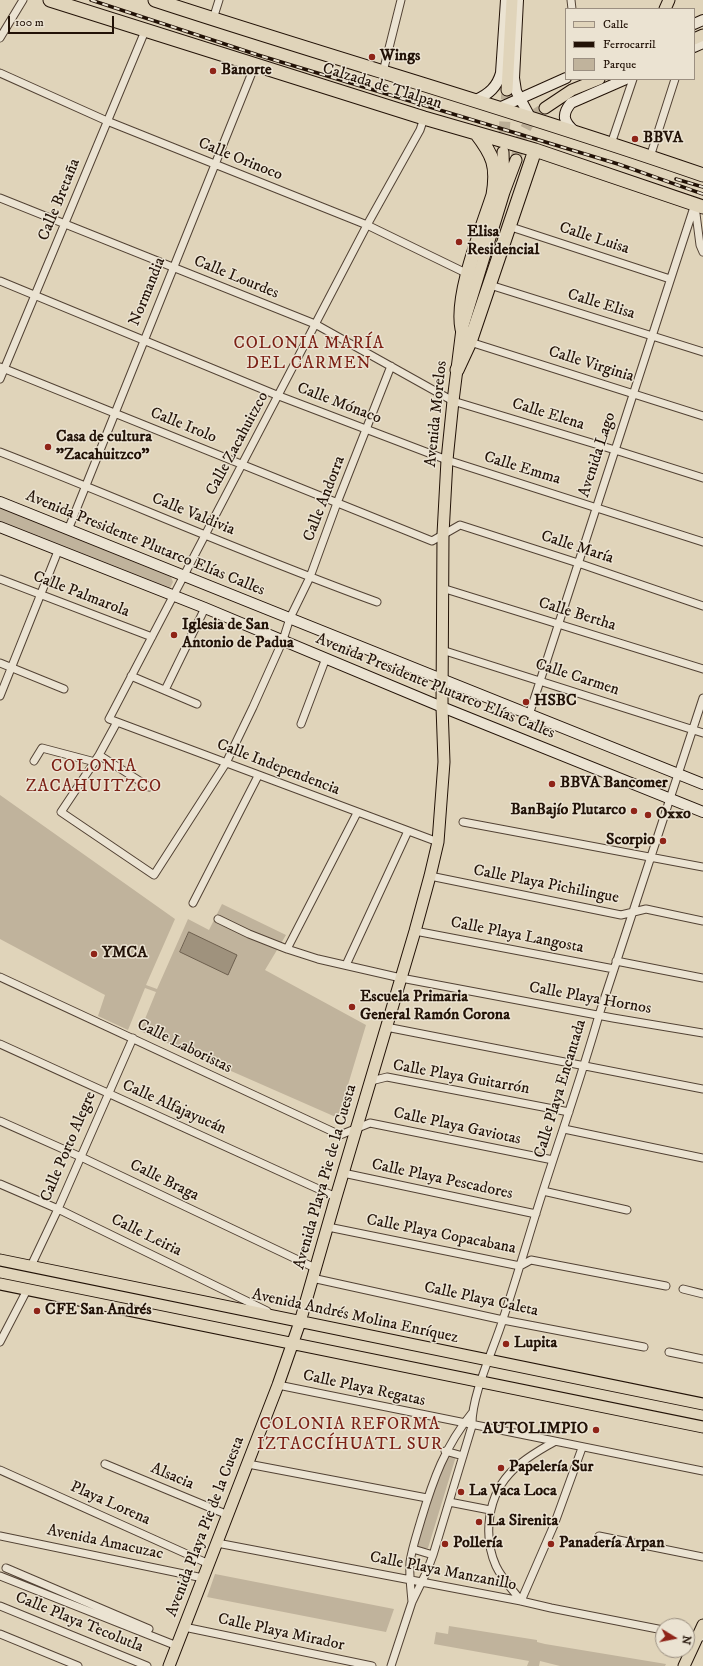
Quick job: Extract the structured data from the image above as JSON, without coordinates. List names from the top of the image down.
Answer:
{
  "streets": {
    "highway": ["Calzada de Tlalpan"],
    "main road": [
      "Avenida Morelos",
      "Avenida Presidente Plutarco Elías Calles",
      "Avenida Playa Pie de la Cuesta",
      "Avenida Andrés Molina Enríquez"
    ],
    "street": [
      "Calle Orinoco",
      "Calle Bretaña",
      "Calle Luisa",
      "Calle Lourdes",
      "Normandia",
      "Calle Elisa",
      "Calle Virginia",
      "Calle Mónaco",
      "Calle Elena",
      "Calle Irolo",
      "Calle Zacahuitzco",
      "Avenida Lago",
      "Calle Emma",
      "Calle Andorra",
      "Calle Valdivia",
      "Calle María",
      "Calle Palmarola",
      "Calle Bertha",
      "Calle Carmen",
      "Calle Independencia",
      "Calle Playa Pichilingue",
      "Calle Playa Langosta",
      "Calle Playa Hornos",
      "Calle Laboristas",
      "Calle Playa Guitarrón",
      "Calle Playa Encantada",
      "Calle Alfajayucán",
      "Calle Playa Gaviotas",
      "Calle Porto Alegre",
      "Calle Playa Pescadores",
      "Calle Braga",
      "Calle Playa Copacabana",
      "Calle Leiria",
      "Calle Playa Caleta",
      "Calle Playa Regatas",
      "Alsacia",
      "Playa Lorena",
      "Avenida Amacuzac",
      "Calle Playa Manzanillo",
      "Calle Playa Tecolutla",
      "Calle Playa Mirador"
    ]
  },
  "crossings": [
    ["Calzada de Tlalpan", "Calle Bretaña"],
    ["Calzada de Tlalpan", "Normandia"],
    ["Calzada de Tlalpan", "Calle Zacahuitzco"],
    ["Calzada de Tlalpan", "Avenida Lago"],
    ["Calle Orinoco", "Calle Bretaña"],
    ["Calle Orinoco", "Normandia"],
    ["Calle Orinoco", "Calle Zacahuitzco"],
    ["Calle Bretaña", "Calle Lourdes"],
    ["Calle Bretaña", "Calle Mónaco"],
    ["Calle Bretaña", "Calle Irolo"],
    ["Calle Luisa", "Avenida Lago"],
    ["Calle Lourdes", "Normandia"],
    ["Calle Lourdes", "Avenida Morelos"],
    ["Calle Lourdes", "Calle Elena"],
    ["Calle Lourdes", "Calle Zacahuitzco"],
    ["Calle Lourdes", "Calle Andorra"],
    ["Normandia", "Calle Mónaco"],
    ["Normandia", "Calle Irolo"],
    ["Normandia", "Calle Valdivia"],
    ["Normandia", "Avenida Presidente Plutarco Elías Calles"],
    ["Calle Elisa", "Avenida Lago"],
    ["Calle Virginia", "Avenida Lago"],
    ["Calle Mónaco", "Avenida Morelos"],
    ["Calle Mónaco", "Calle Zacahuitzco"],
    ["Calle Mónaco", "Calle Emma"],
    ["Calle Mónaco", "Calle Andorra"],
    ["Avenida Morelos", "Calle Elena"],
    ["Avenida Morelos", "Calle Irolo"],
    ["Avenida Morelos", "Calle Emma"],
    ["Avenida Morelos", "Avenida Presidente Plutarco Elías Calles"],
    ["Avenida Morelos", "Calle María"],
    ["Avenida Morelos", "Calle Bertha"],
    ["Avenida Morelos", "Calle Carmen"],
    ["Avenida Morelos", "Avenida Playa Pie de la Cuesta"],
    ["Calle Elena", "Avenida Lago"],
    ["Calle Irolo", "Calle Zacahuitzco"],
    ["Calle Irolo", "Calle Andorra"],
    ["Calle Irolo", "Calle María"],
    ["Calle Zacahuitzco", "Calle Valdivia"],
    ["Calle Zacahuitzco", "Avenida Presidente Plutarco Elías Calles"],
    ["Calle Zacahuitzco", "Calle Palmarola"],
    ["Calle Zacahuitzco", "Calle Independencia"],
    ["Avenida Lago", "Calle Emma"],
    ["Avenida Lago", "Avenida Presidente Plutarco Elías Calles"],
    ["Avenida Lago", "Calle María"],
    ["Avenida Lago", "Calle Bertha"],
    ["Avenida Lago", "Calle Carmen"],
    ["Calle Andorra", "Calle Valdivia"],
    ["Calle Andorra", "Avenida Presidente Plutarco Elías Calles"],
    ["Calle Andorra", "Calle Independencia"],
    ["Avenida Presidente Plutarco Elías Calles", "Calle Playa Encantada"],
    ["Avenida Presidente Plutarco Elías Calles", "Avenida Playa Pie de la Cuesta"],
    ["Calle Carmen", "Calle Playa Encantada"],
    ["Calle Independencia", "Avenida Playa Pie de la Cuesta"],
    ["Calle Playa Pichilingue", "Calle Playa Encantada"],
    ["Calle Playa Pichilingue", "Avenida Playa Pie de la Cuesta"],
    ["Calle Playa Langosta", "Calle Playa Encantada"],
    ["Calle Playa Langosta", "Avenida Playa Pie de la Cuesta"],
    ["Calle Playa Hornos", "Calle Playa Encantada"],
    ["Calle Playa Hornos", "Avenida Playa Pie de la Cuesta"],
    ["Calle Laboristas", "Calle Playa Gaviotas"],
    ["Calle Laboristas", "Calle Porto Alegre"],
    ["Calle Laboristas", "Avenida Playa Pie de la Cuesta"],
    ["Calle Playa Guitarrón", "Calle Playa Encantada"],
    ["Calle Playa Guitarrón", "Avenida Playa Pie de la Cuesta"],
    ["Calle Playa Encantada", "Calle Playa Gaviotas"],
    ["Calle Playa Encantada", "Calle Playa Pescadores"],
    ["Calle Playa Encantada", "Calle Playa Copacabana"],
    ["Calle Playa Encantada", "Calle Playa Caleta"],
    ["Calle Playa Encantada", "Avenida Andrés Molina Enríquez"],
    ["Calle Playa Encantada", "Calle Playa Regatas"],
    ["Calle Playa Encantada", "Calle Playa Manzanillo"],
    ["Calle Alfajayucán", "Calle Porto Alegre"],
    ["Calle Alfajayucán", "Avenida Playa Pie de la Cuesta"],
    ["Calle Playa Gaviotas", "Avenida Playa Pie de la Cuesta"],
    ["Calle Porto Alegre", "Calle Braga"],
    ["Calle Porto Alegre", "Calle Leiria"],
    ["Calle Porto Alegre", "Avenida Andrés Molina Enríquez"],
    ["Avenida Playa Pie de la Cuesta", "Calle Playa Pescadores"],
    ["Avenida Playa Pie de la Cuesta", "Calle Braga"],
    ["Avenida Playa Pie de la Cuesta", "Calle Playa Copacabana"],
    ["Avenida Playa Pie de la Cuesta", "Calle Playa Caleta"],
    ["Avenida Playa Pie de la Cuesta", "Avenida Andrés Molina Enríquez"],
    ["Avenida Playa Pie de la Cuesta", "Calle Playa Regatas"],
    ["Avenida Playa Pie de la Cuesta", "Alsacia"],
    ["Avenida Playa Pie de la Cuesta", "Playa Lorena"],
    ["Avenida Playa Pie de la Cuesta", "Avenida Amacuzac"],
    ["Avenida Playa Pie de la Cuesta", "Calle Playa Manzanillo"],
    ["Avenida Playa Pie de la Cuesta", "Calle Playa Mirador"],
    ["Calle Braga", "Calle Playa Caleta"],
    ["Calle Leiria", "Avenida Andrés Molina Enríquez"]
  ],
  "districts": ["COLONIA MARÍA DEL CARMEN", "COLONIA ZACAHUITZCO", "COLONIA REFORMA IZTACCÍHUATL SUR"],
  "places": [
    "Wings",
    "Banorte",
    "BBVA",
    "Elisa Residencial",
    "Casa de cultura \"Zacahuitzco\"",
    "Iglesia de San Antonio de Padua",
    "HSBC",
    "BBVA Bancomer",
    "BanBajío Plutarco",
    "Oxxo",
    "Scorpio",
    "YMCA",
    "Escuela Primaria General Ramón Corona",
    "CFE San Andrés",
    "Lupita",
    "AUTOLIMPIO",
    "Papelería Sur",
    "La Vaca Loca",
    "La Sirenita",
    "Pollería",
    "Panadería Arpan"
  ],
  "legend": ["Calle", "Ferrocarril", "Parque"],
  "scale_bar": "100 m",
  "north": "right"
}
